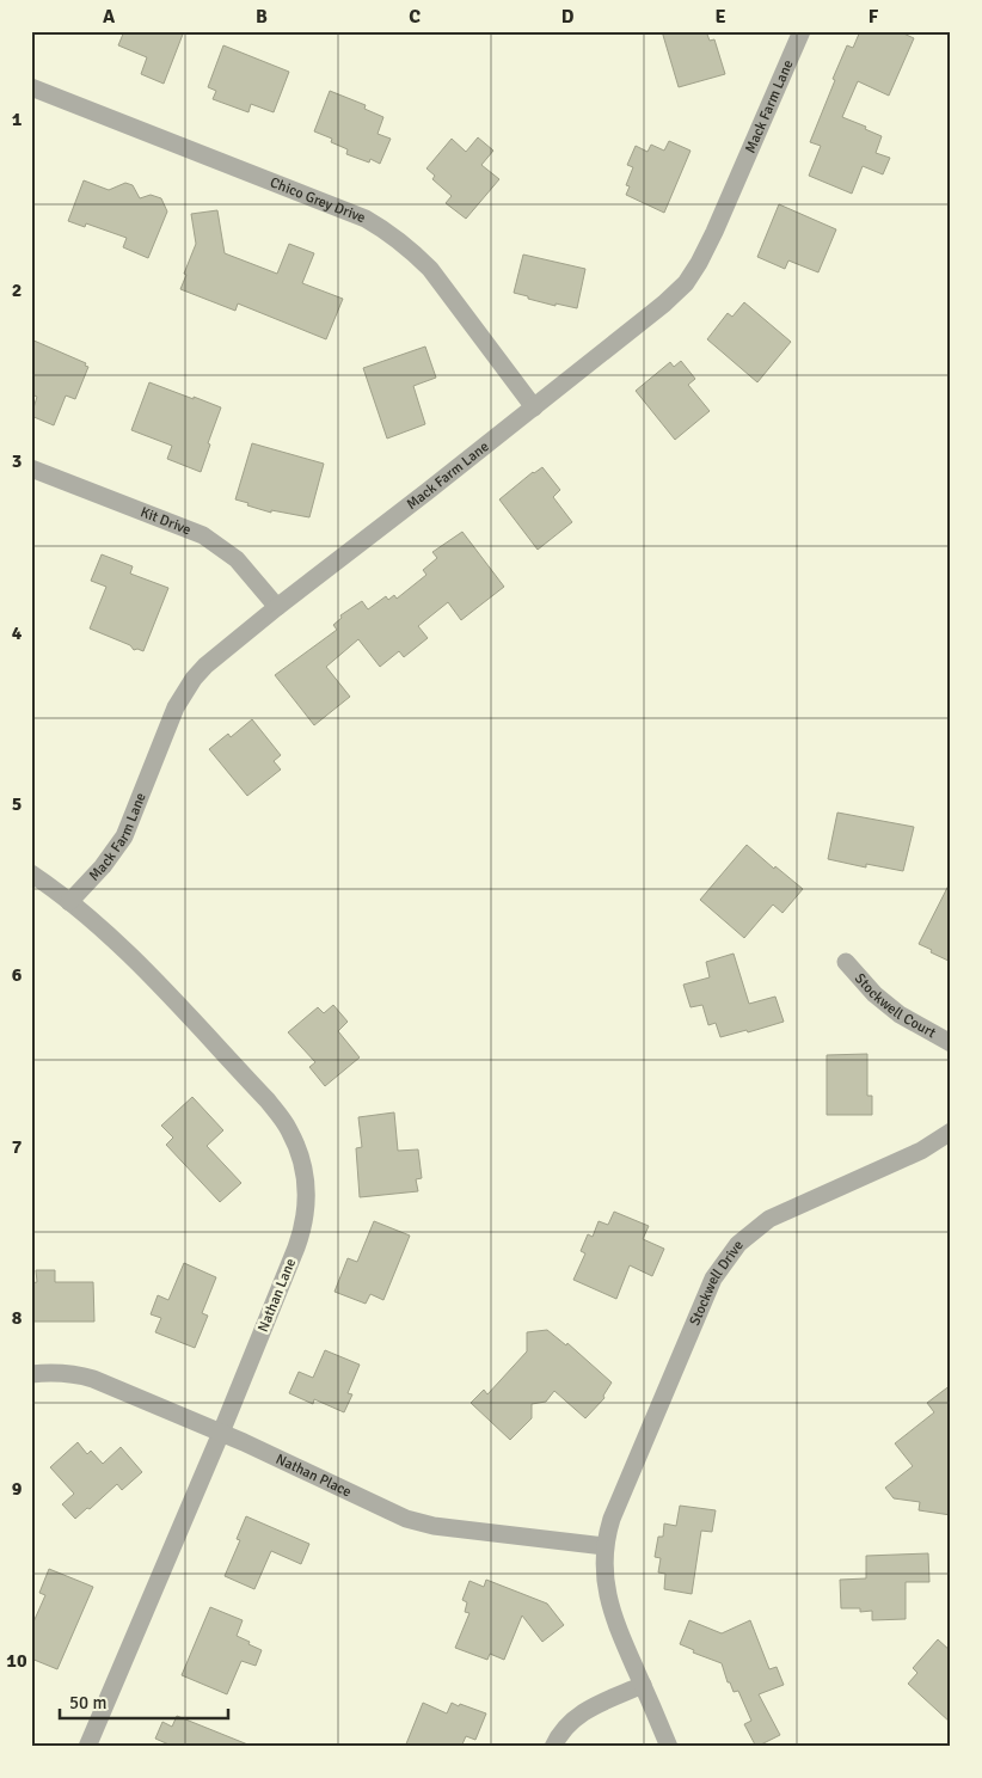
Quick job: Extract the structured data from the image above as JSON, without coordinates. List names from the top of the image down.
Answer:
{
  "streets": {
    "street": [
      "Mack Farm Lane",
      "Chico Grey Drive",
      "Kit Drive",
      "Stockwell Court",
      "Stockwell Drive",
      "Nathan Lane",
      "Nathan Place"
    ]
  },
  "crossings": [
    ["Mack Farm Lane", "Chico Grey Drive"],
    ["Mack Farm Lane", "Kit Drive"],
    ["Mack Farm Lane", "Nathan Lane"],
    ["Stockwell Drive", "Nathan Place"],
    ["Nathan Lane", "Nathan Place"]
  ],
  "scale_bar": "50 m",
  "grid": {
    "columns": [
      "A",
      "B",
      "C",
      "D",
      "E",
      "F"
    ],
    "rows": [
      "1",
      "2",
      "3",
      "4",
      "5",
      "6",
      "7",
      "8",
      "9",
      "10"
    ]
  }
}
